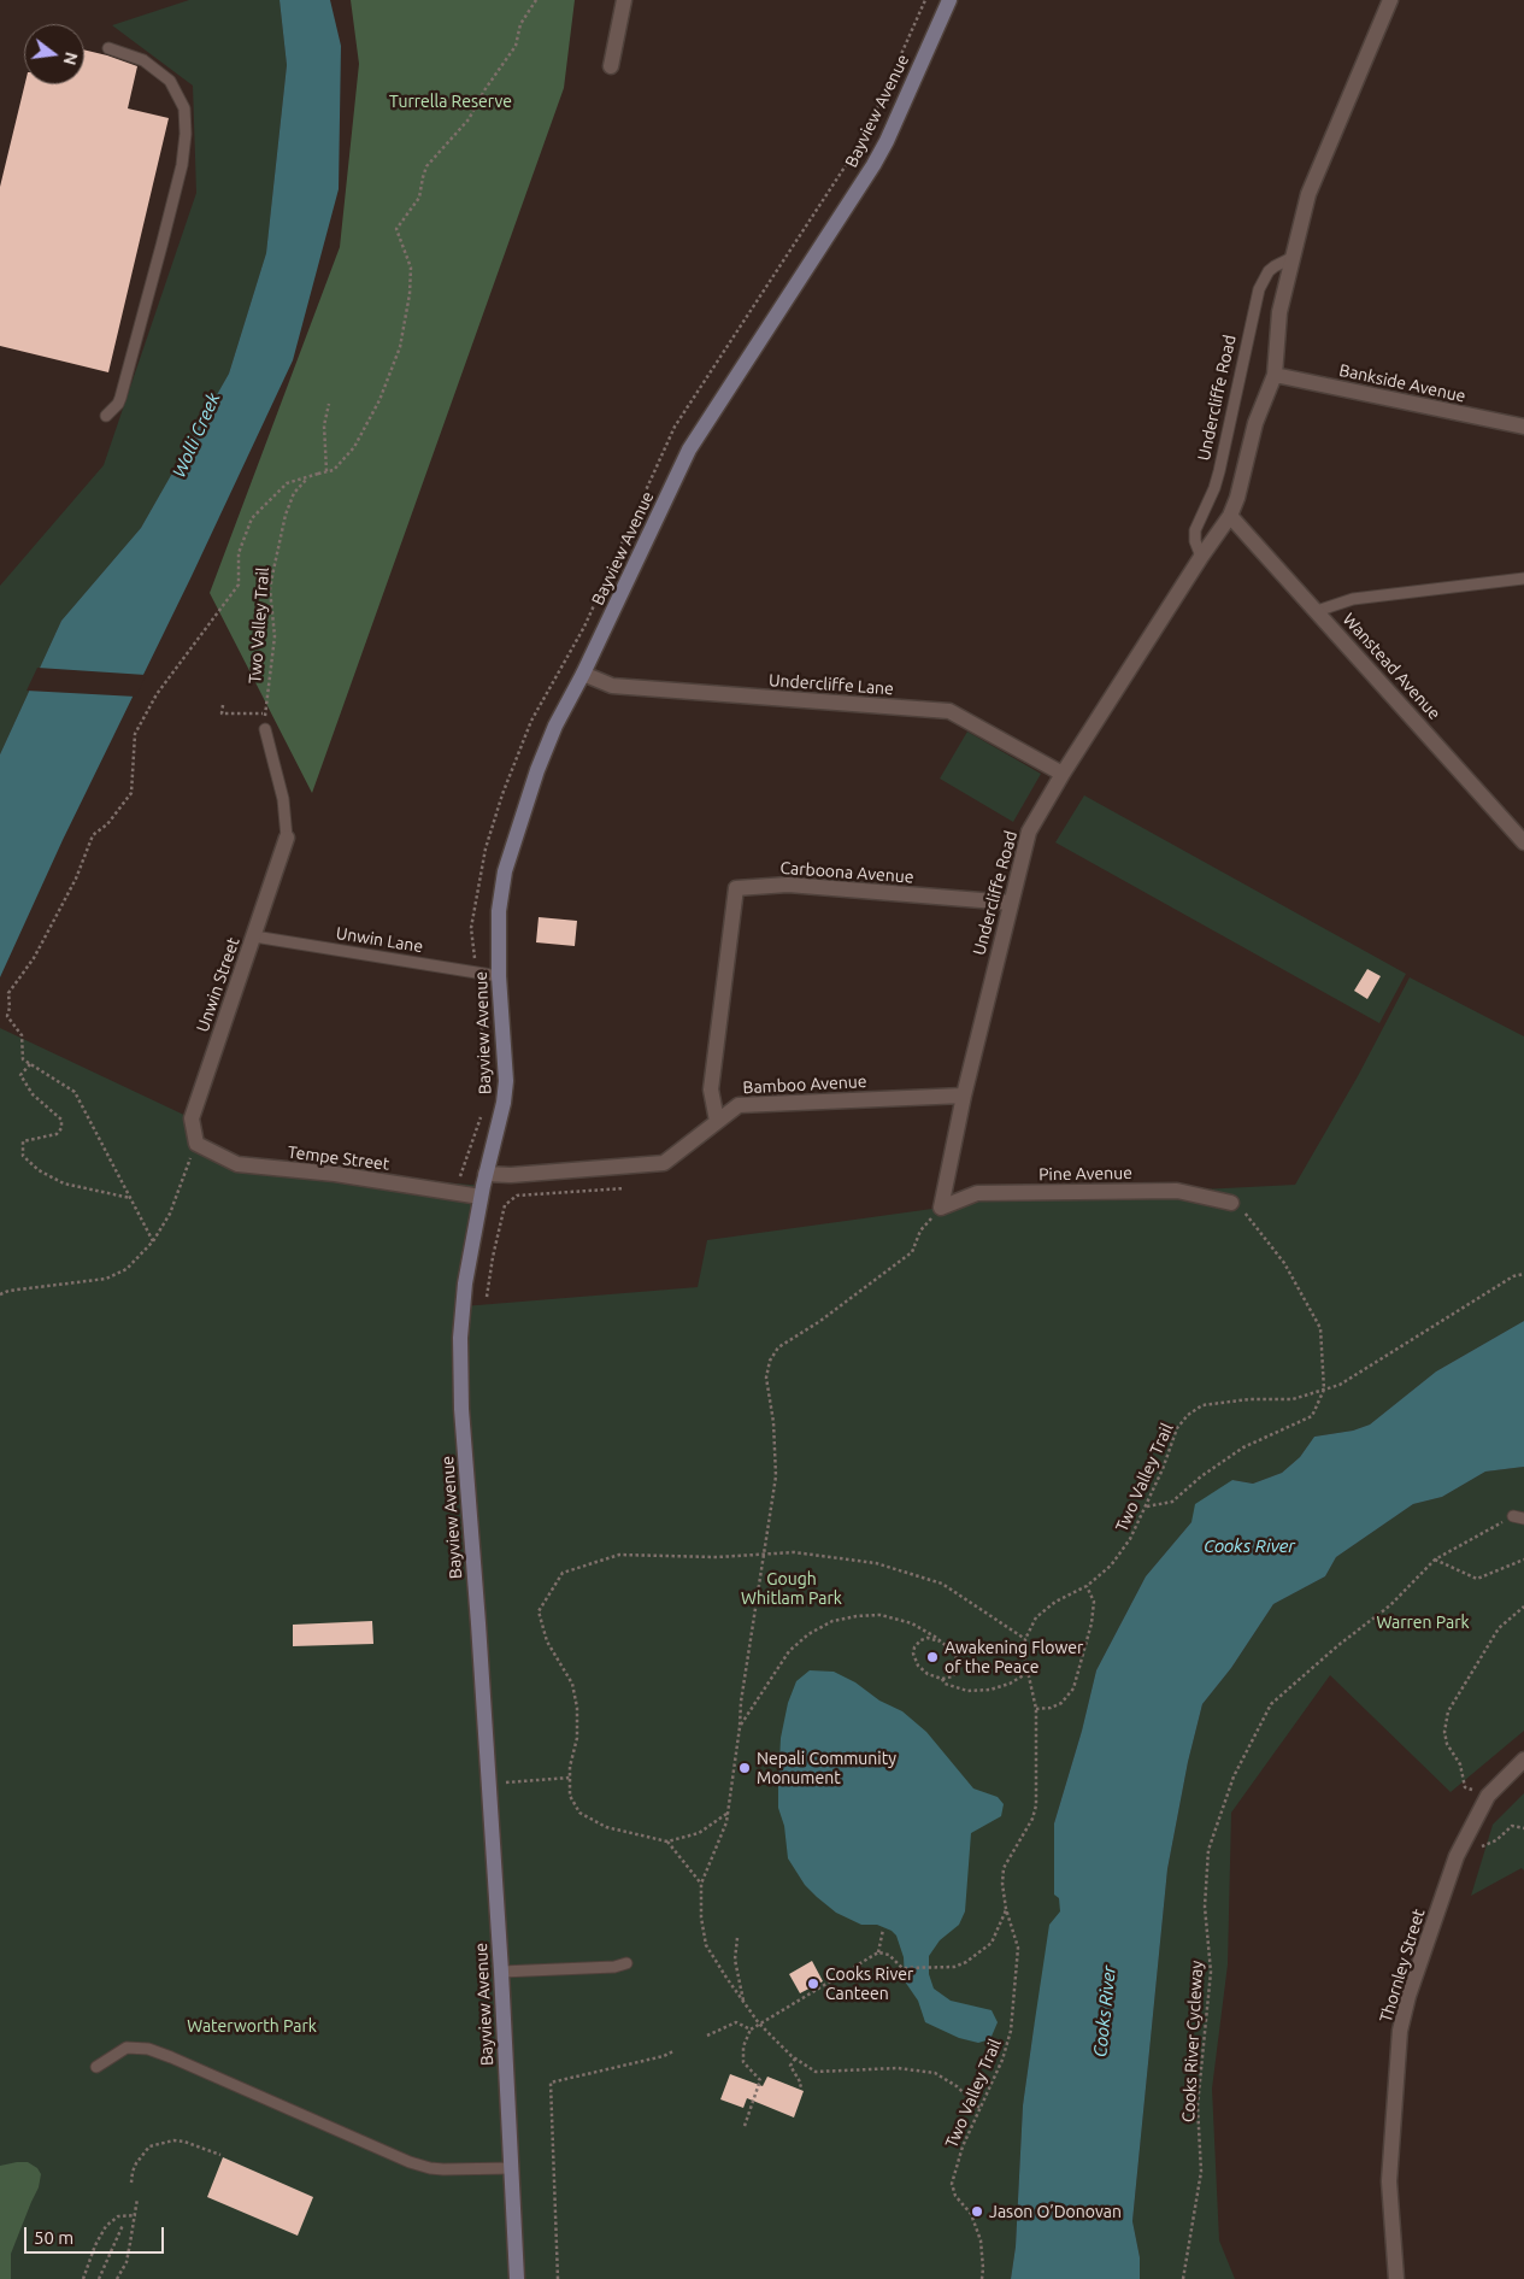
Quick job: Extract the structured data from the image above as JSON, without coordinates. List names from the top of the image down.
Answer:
{
  "streets": {
    "main road": ["Bayview Avenue"],
    "street": [
      "Bankside Avenue",
      "Undercliffe Road",
      "Wanstead Avenue",
      "Undercliffe Lane",
      "Carboona Avenue",
      "Unwin Street",
      "Bamboo Avenue",
      "Tempe Street",
      "Pine Avenue",
      "Thornley Street"
    ],
    "lane": ["Unwin Lane"],
    "path": ["Two Valley Trail", "Cooks River Cycleway"]
  },
  "crossings": [
    ["Bayview Avenue", "Undercliffe Lane"],
    ["Bayview Avenue", "Unwin Lane"],
    ["Bayview Avenue", "Bamboo Avenue"],
    ["Bayview Avenue", "Tempe Street"],
    ["Bankside Avenue", "Undercliffe Road"],
    ["Undercliffe Road", "Wanstead Avenue"],
    ["Undercliffe Road", "Undercliffe Lane"],
    ["Undercliffe Road", "Carboona Avenue"],
    ["Undercliffe Road", "Bamboo Avenue"],
    ["Undercliffe Road", "Pine Avenue"],
    ["Carboona Avenue", "Bamboo Avenue"],
    ["Unwin Lane", "Unwin Street"],
    ["Unwin Street", "Tempe Street"]
  ],
  "water": ["Wolli Creek", "Cooks River"],
  "parks": [
    "Turrella Reserve",
    "Gough Whitlam Park",
    "Warren Park",
    "Waterworth Park"
  ],
  "places": [
    "Awakening Flower of the Peace",
    "Nepali Community Monument",
    "Cooks River Canteen",
    "Jason O’Donovan"
  ],
  "scale_bar": "50 m",
  "north": "right"
}
